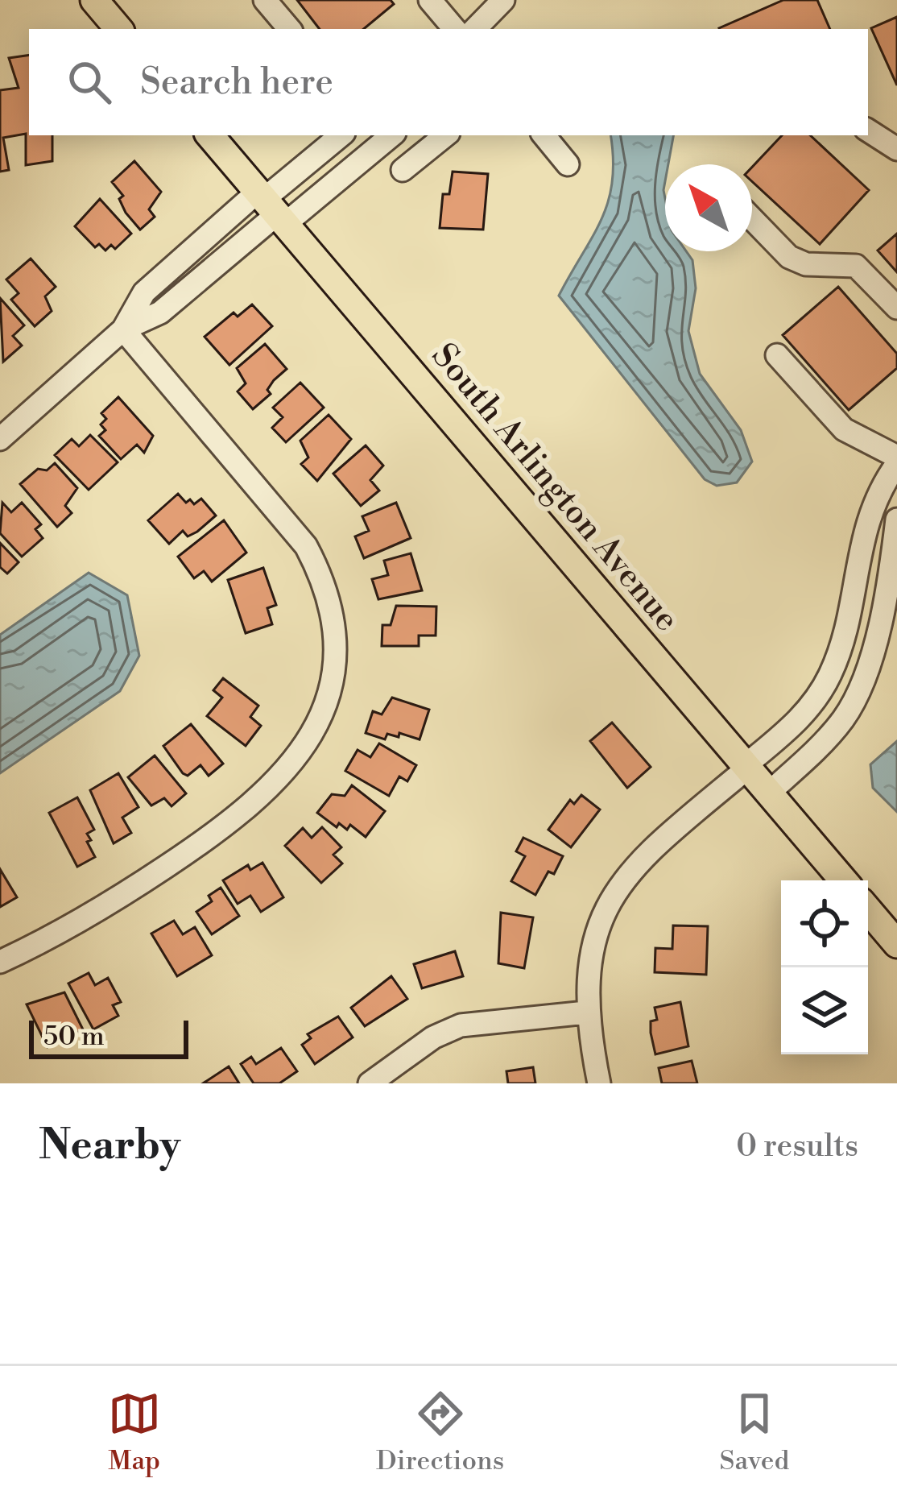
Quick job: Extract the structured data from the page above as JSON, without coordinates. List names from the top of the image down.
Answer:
{
  "streets": {
    "main road": ["South Arlington Avenue"]
  },
  "scale_bar": "50 m",
  "north": "top left",
  "page": {
    "search": "Search here",
    "scale": "50 m",
    "heading": ["Nearby", "0 results"],
    "nav": ["Map", "Directions", "Saved"]
  }
}
